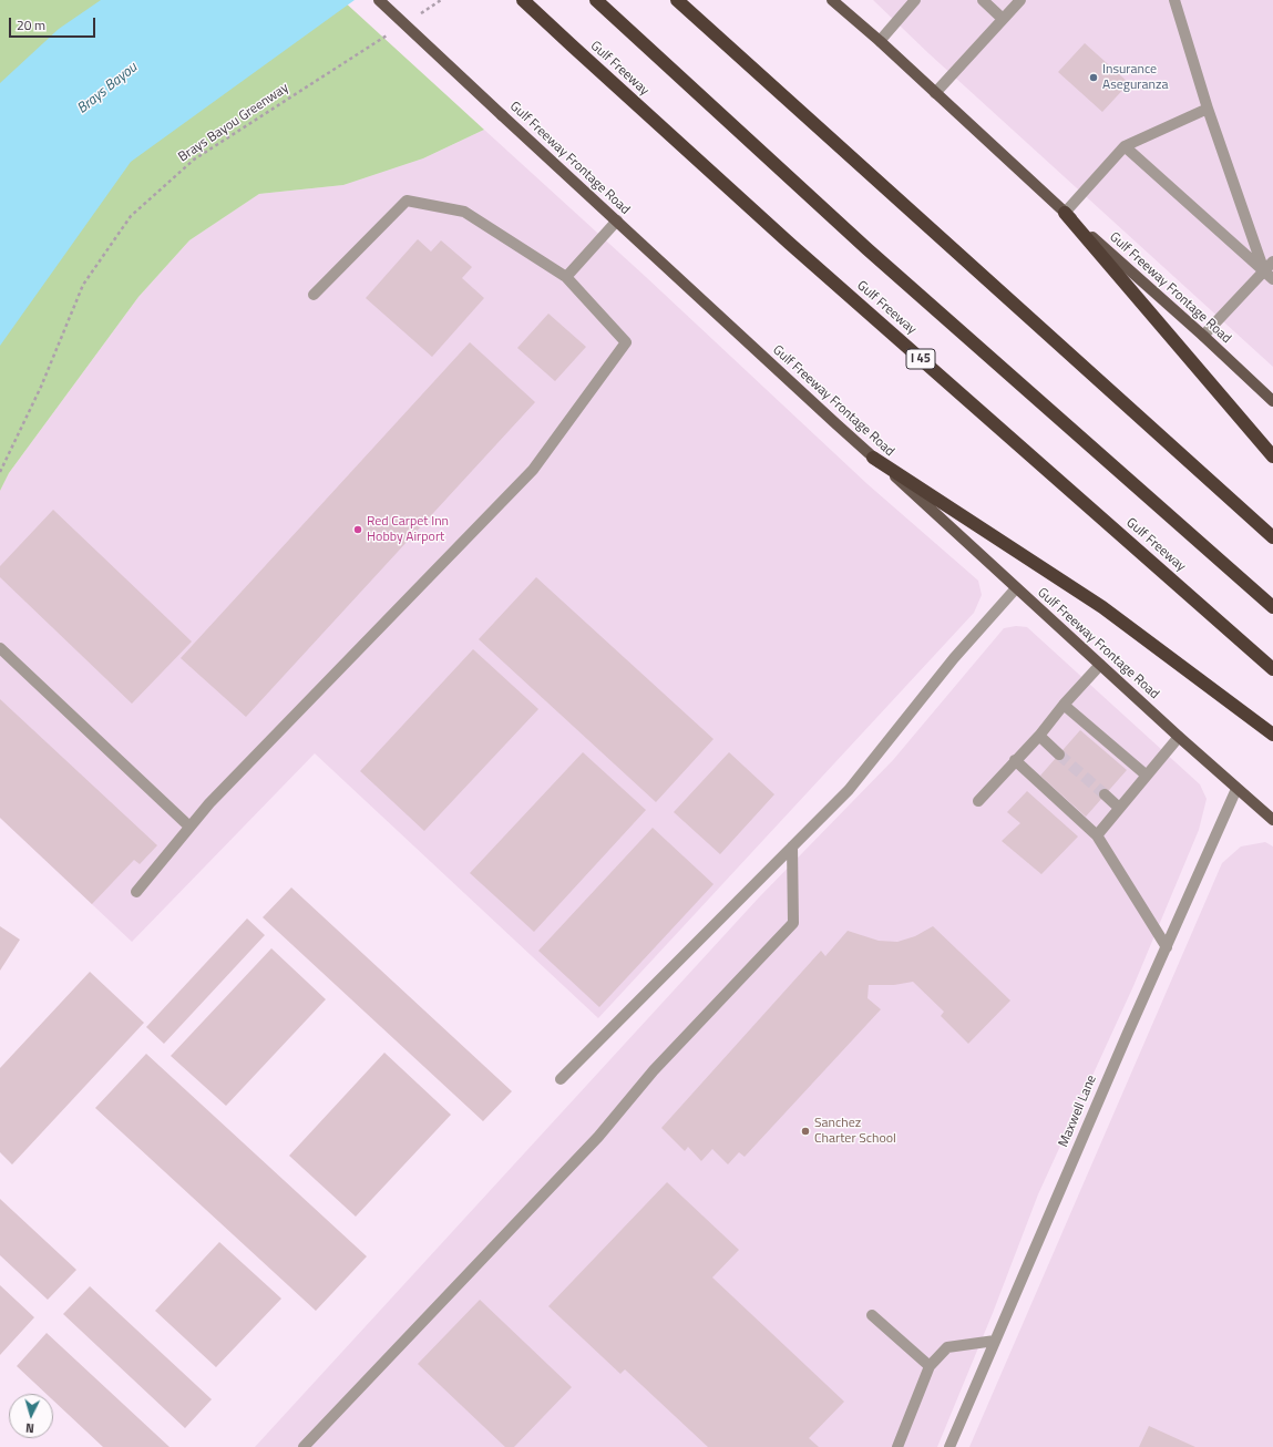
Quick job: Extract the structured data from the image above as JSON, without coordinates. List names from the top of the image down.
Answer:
{
  "streets": {
    "highway": ["Gulf Freeway", "I 45"],
    "main road": ["Gulf Freeway Frontage Road"],
    "street": ["Maxwell Lane"],
    "path": ["Brays Bayou Greenway"]
  },
  "crossings": [
    ["Gulf Freeway Frontage Road", "Maxwell Lane"]
  ],
  "water": ["Brays Bayou"],
  "places": ["Insurance Aseguranza", "Red Carpet Inn Hobby Airport", "Sanchez Charter School"],
  "scale_bar": "20 m",
  "north": "bottom"
}
